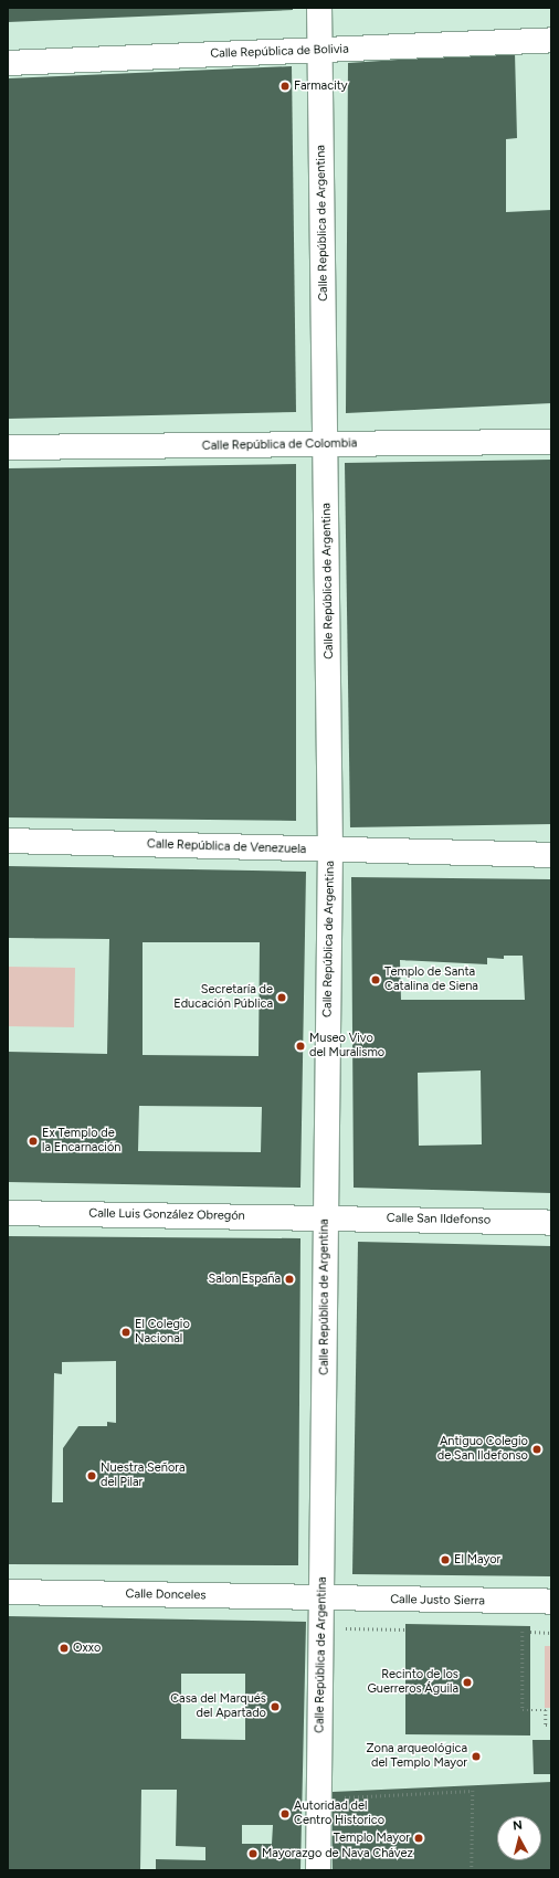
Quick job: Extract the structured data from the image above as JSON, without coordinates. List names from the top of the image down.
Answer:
{
  "streets": {
    "street": [
      "Calle República de Bolivia",
      "Calle República de Argentina",
      "Calle República de Colombia",
      "Calle República de Venezuela",
      "Calle Luis González Obregón",
      "Calle San Ildefonso",
      "Calle Donceles",
      "Calle Justo Sierra"
    ]
  },
  "crossings": [
    ["Calle República de Bolivia", "Calle República de Argentina"],
    ["Calle República de Argentina", "Calle República de Colombia"],
    ["Calle República de Argentina", "Calle República de Venezuela"],
    ["Calle República de Argentina", "Calle Luis González Obregón"],
    ["Calle República de Argentina", "Calle San Ildefonso"],
    ["Calle República de Argentina", "Calle Donceles"],
    ["Calle República de Argentina", "Calle Justo Sierra"],
    ["Calle Luis González Obregón", "Calle San Ildefonso"],
    ["Calle Donceles", "Calle Justo Sierra"]
  ],
  "places": [
    "Farmacity",
    "Templo de Santa Catalina de Siena",
    "Secretaría de Educación Pública",
    "Museo Vivo del Muralismo",
    "Ex Templo de la Encarnación",
    "Salon España",
    "El Colegio Nacional",
    "Antiguo Colegio de San Ildefonso",
    "Nuestra Señora del Pilar",
    "El Mayor",
    "Oxxo",
    "Recinto de los Guerreros Águila",
    "Casa del Marqués del Apartado",
    "Zona arqueológica del Templo Mayor",
    "Autoridad del Centro Historico",
    "Templo Mayor",
    "Mayorazgo de Nava Chávez"
  ],
  "north": "top"
}
